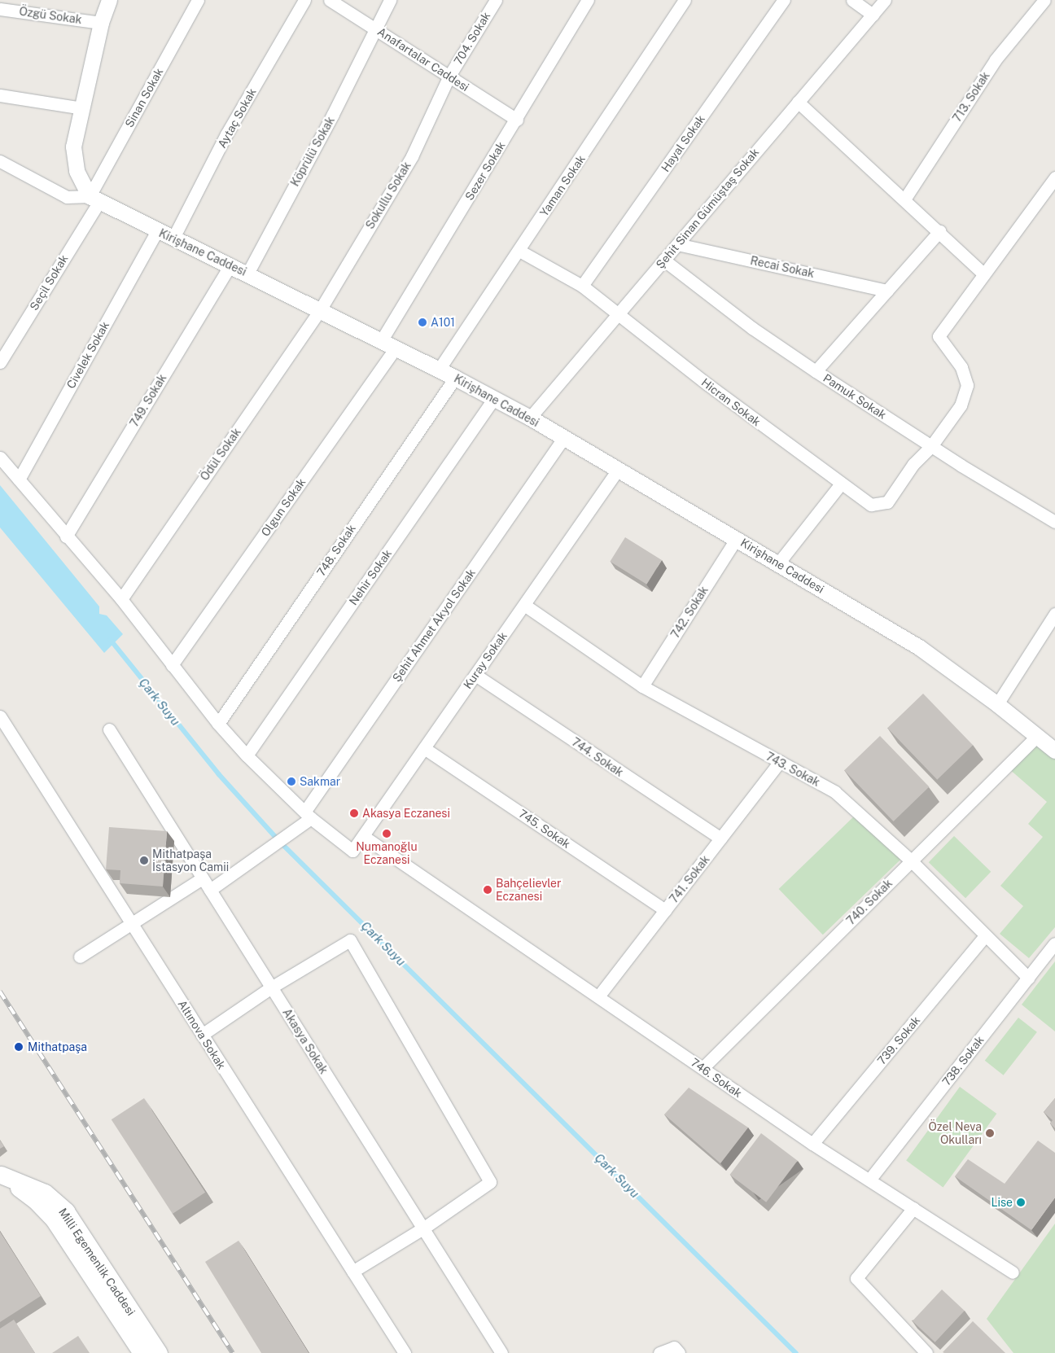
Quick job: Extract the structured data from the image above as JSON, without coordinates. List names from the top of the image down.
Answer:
{
  "streets": {
    "main road": ["Milli Egemenlik Caddesi"],
    "street": [
      "Özgü Sokak",
      "704. Sokak",
      "Anafartalar Caddesi",
      "713. Sokak",
      "Sinan Sokak",
      "Aytaç Sokak",
      "Hayal Sokak",
      "Köprülü Sokak",
      "Sezer Sokak",
      "Yaman Sokak",
      "Sokullu Sokak",
      "Şehit Sinan Gümüştaş Sokak",
      "Kirişhane Caddesi",
      "Recai Sokak",
      "Seçil Sokak",
      "Civelek Sokak",
      "Pamuk Sokak",
      "749. Sokak",
      "Hicran Sokak",
      "Ödül Sokak",
      "Olgun Sokak",
      "748. Sokak",
      "Nehir Sokak",
      "742. Sokak",
      "Şehit Ahmet Akyol Sokak",
      "Kuray Sokak",
      "744. Sokak",
      "743. Sokak",
      "745. Sokak",
      "741. Sokak",
      "740. Sokak",
      "Altınova Sokak",
      "739. Sokak",
      "Akasya Sokak",
      "738. Sokak",
      "746. Sokak"
    ]
  },
  "crossings": [
    ["704. Sokak", "Anafartalar Caddesi"],
    ["704. Sokak", "Sokullu Sokak"],
    ["Anafartalar Caddesi", "Köprülü Sokak"],
    ["Anafartalar Caddesi", "Sezer Sokak"],
    ["Anafartalar Caddesi", "Sokullu Sokak"],
    ["Sinan Sokak", "Kirişhane Caddesi"],
    ["Sinan Sokak", "Seçil Sokak"],
    ["Aytaç Sokak", "Kirişhane Caddesi"],
    ["Hayal Sokak", "Hicran Sokak"],
    ["Köprülü Sokak", "Kirişhane Caddesi"],
    ["Sezer Sokak", "Kirişhane Caddesi"],
    ["Yaman Sokak", "Kirişhane Caddesi"],
    ["Yaman Sokak", "Hicran Sokak"],
    ["Sokullu Sokak", "Kirişhane Caddesi"],
    ["Sokullu Sokak", "Ödül Sokak"],
    ["Şehit Sinan Gümüştaş Sokak", "Kirişhane Caddesi"],
    ["Şehit Sinan Gümüştaş Sokak", "Recai Sokak"],
    ["Şehit Sinan Gümüştaş Sokak", "Pamuk Sokak"],
    ["Şehit Sinan Gümüştaş Sokak", "Hicran Sokak"],
    ["Kirişhane Caddesi", "Seçil Sokak"],
    ["Kirişhane Caddesi", "Civelek Sokak"],
    ["Kirişhane Caddesi", "749. Sokak"],
    ["Kirişhane Caddesi", "Ödül Sokak"],
    ["Kirişhane Caddesi", "Olgun Sokak"],
    ["Kirişhane Caddesi", "748. Sokak"],
    ["Kirişhane Caddesi", "Nehir Sokak"],
    ["Kirişhane Caddesi", "742. Sokak"],
    ["Kirişhane Caddesi", "Şehit Ahmet Akyol Sokak"],
    ["Kirişhane Caddesi", "Kuray Sokak"],
    ["Kirişhane Caddesi", "740. Sokak"],
    ["Pamuk Sokak", "Hicran Sokak"],
    ["742. Sokak", "743. Sokak"],
    ["Şehit Ahmet Akyol Sokak", "Kuray Sokak"],
    ["Şehit Ahmet Akyol Sokak", "Akasya Sokak"],
    ["Kuray Sokak", "744. Sokak"],
    ["Kuray Sokak", "743. Sokak"],
    ["Kuray Sokak", "745. Sokak"],
    ["Kuray Sokak", "746. Sokak"],
    ["744. Sokak", "741. Sokak"],
    ["743. Sokak", "741. Sokak"],
    ["743. Sokak", "740. Sokak"],
    ["743. Sokak", "739. Sokak"],
    ["743. Sokak", "738. Sokak"],
    ["745. Sokak", "741. Sokak"],
    ["741. Sokak", "746. Sokak"],
    ["740. Sokak", "746. Sokak"],
    ["739. Sokak", "746. Sokak"],
    ["738. Sokak", "746. Sokak"]
  ],
  "water": ["Çark Suyu"],
  "places": [
    "A101",
    "Sakmar",
    "Akasya Eczanesi",
    "Numanoğlu Eczanesi",
    "Mithatpaşa İstasyon Camii",
    "Bahçelievler Eczanesi",
    "Mithatpaşa",
    "Özel Neva Okulları",
    "Lise"
  ]
}
